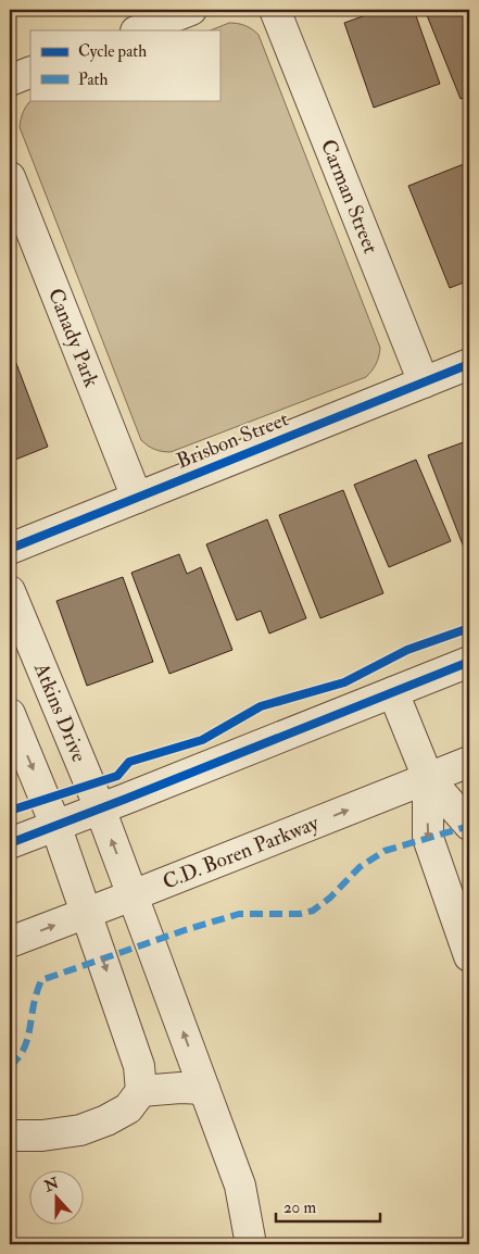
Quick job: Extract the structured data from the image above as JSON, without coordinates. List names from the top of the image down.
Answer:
{
  "streets": {
    "street": [
      "Carman Street",
      "Canady Park",
      "Brisbon Street",
      "Atkins Drive",
      "C.D. Boren Parkway"
    ]
  },
  "crossings": [
    ["Carman Street", "Brisbon Street"],
    ["Canady Park", "Brisbon Street"],
    ["Atkins Drive", "C.D. Boren Parkway"]
  ],
  "legend": ["Cycle path", "Path"],
  "scale_bar": "20 m",
  "north": "top"
}
